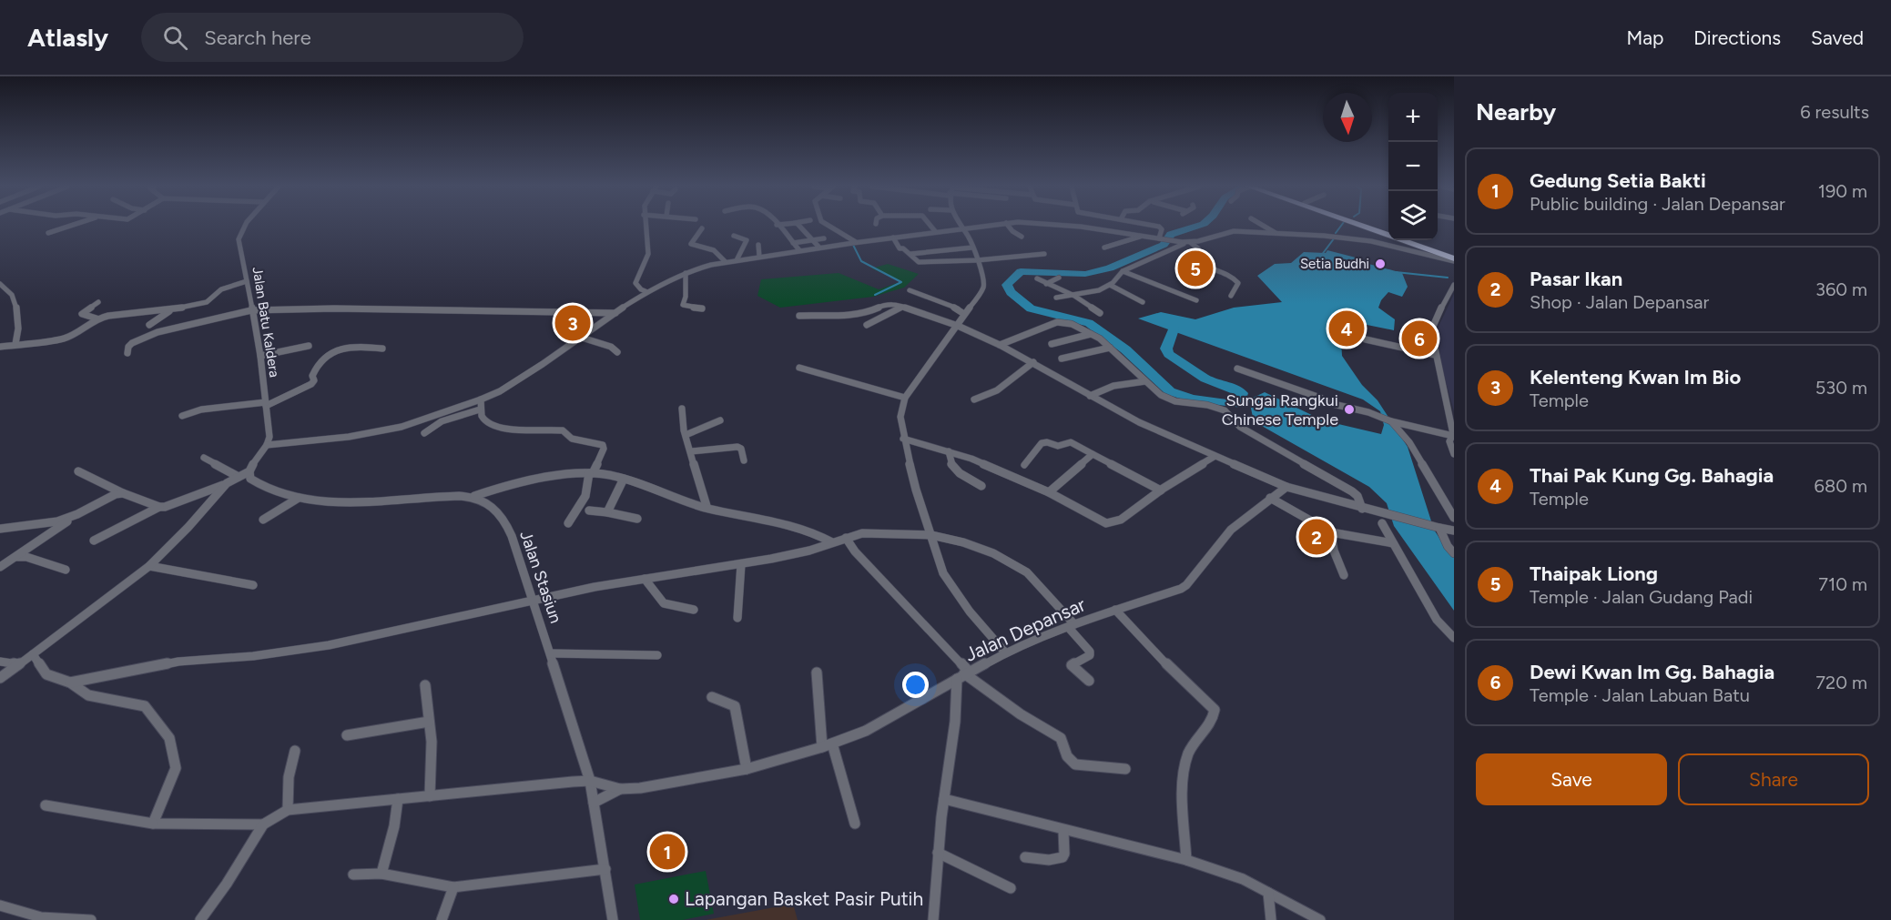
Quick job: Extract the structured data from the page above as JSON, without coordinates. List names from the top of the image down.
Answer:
{
  "streets": {
    "street": ["Jalan Batu Kaldera", "Jalan Stasiun", "Jalan Depansar"]
  },
  "crossings": [
    ["Jalan Stasiun", "Jalan Depansar"]
  ],
  "places": ["Setia Budhi", "Sungai Rangkui Chinese Temple", "Lapangan Basket Pasir Putih"],
  "north": "bottom",
  "page": {
    "header": "Atlasly",
    "search": "Search here",
    "nav": ["Map", "Directions", "Saved"],
    "heading": ["Nearby", "6 results"],
    "map_buttons": ["+", "−"],
    "list": [
      {
        "mark": "1",
        "name": "Gedung Setia Bakti",
        "note": "Public building · Jalan Depansar",
        "value": "190 m"
      },
      {
        "mark": "2",
        "name": "Pasar Ikan",
        "note": "Shop · Jalan Depansar",
        "value": "360 m"
      },
      {
        "mark": "3",
        "name": "Kelenteng Kwan Im Bio",
        "note": "Temple",
        "value": "530 m"
      },
      {
        "mark": "4",
        "name": "Thai Pak Kung Gg. Bahagia",
        "note": "Temple",
        "value": "680 m"
      },
      {
        "mark": "5",
        "name": "Thaipak Liong",
        "note": "Temple · Jalan Gudang Padi",
        "value": "710 m"
      },
      {
        "mark": "6",
        "name": "Dewi Kwan Im Gg. Bahagia",
        "note": "Temple · Jalan Labuan Batu",
        "value": "720 m"
      }
    ],
    "pins": [
      "5",
      "3",
      "4",
      "6",
      "2",
      "1"
    ],
    "buttons": ["Save", "Share"]
  }
}
